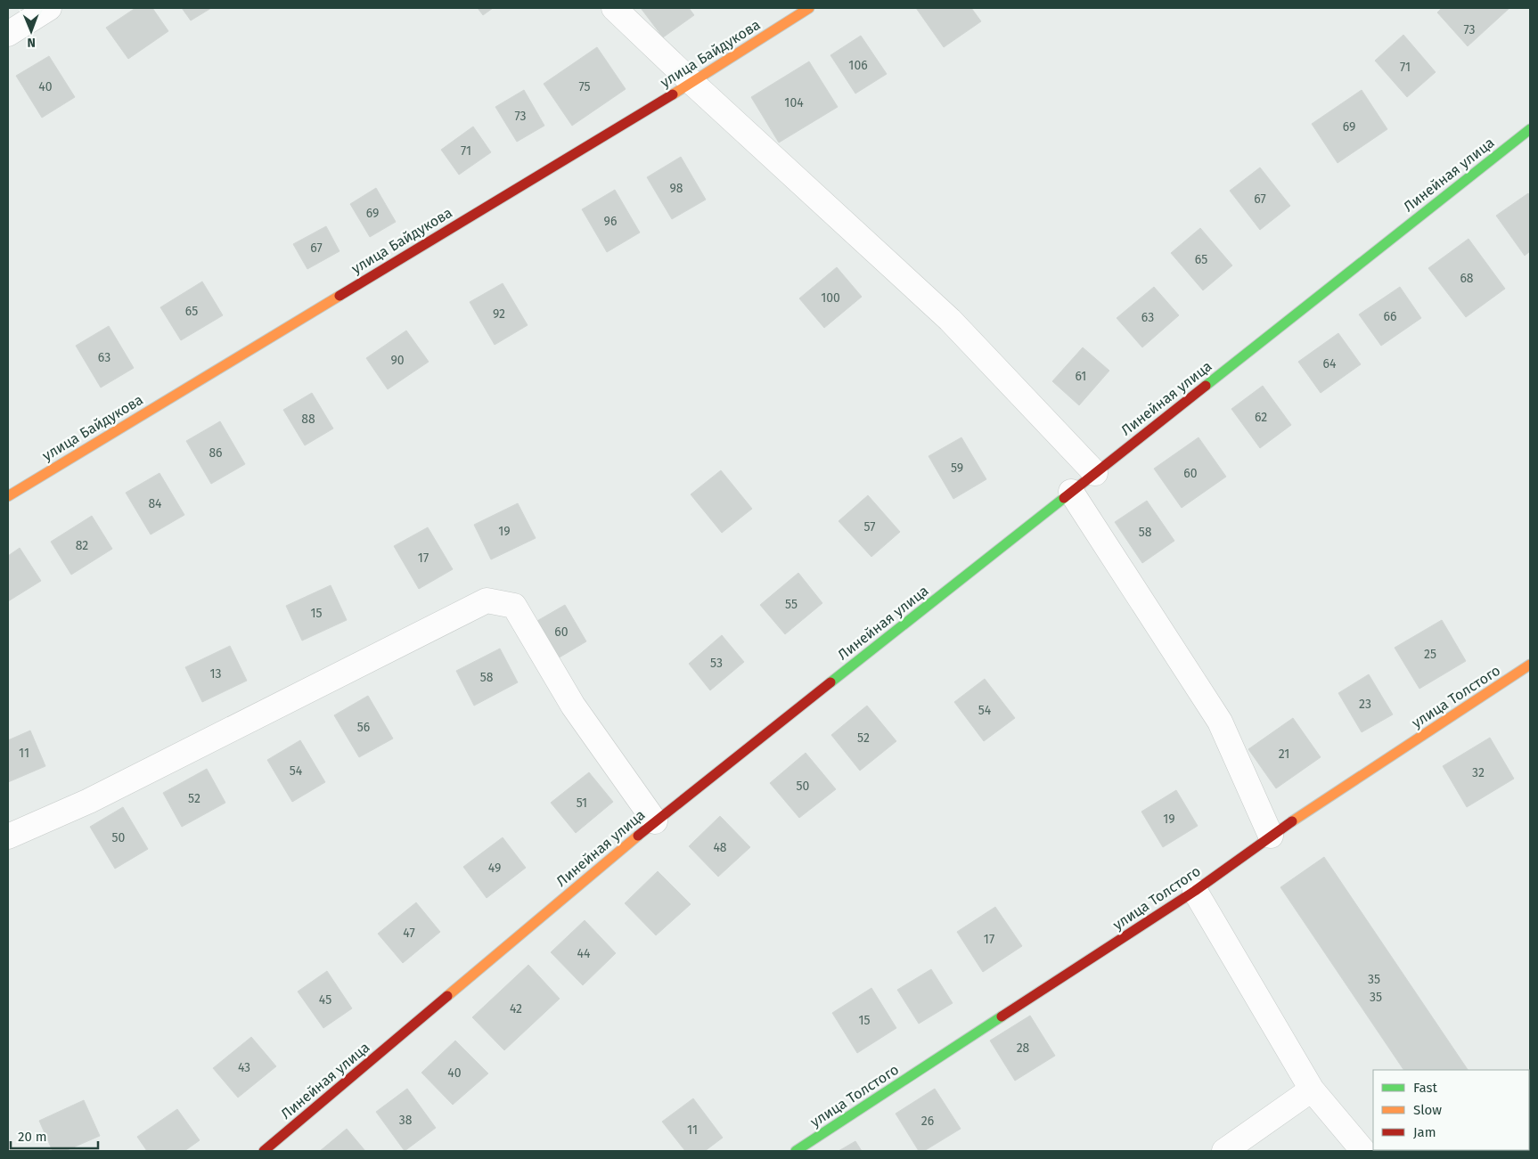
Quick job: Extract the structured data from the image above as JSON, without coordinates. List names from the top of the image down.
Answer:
{
  "streets": {
    "street": ["улица Байдукова", "Линейная улица", "улица Толстого"]
  },
  "house_numbers": [
    "73",
    "106",
    "71",
    "40",
    "75",
    "104",
    "73",
    "69",
    "71",
    "98",
    "67",
    "69",
    "96",
    "67",
    "65",
    "68",
    "100",
    "65",
    "92",
    "66",
    "63",
    "63",
    "90",
    "64",
    "61",
    "62",
    "88",
    "86",
    "59",
    "60",
    "84",
    "57",
    "19",
    "58",
    "82",
    "17",
    "55",
    "15",
    "60",
    "25",
    "53",
    "13",
    "58",
    "23",
    "54",
    "56",
    "52",
    "11",
    "21",
    "54",
    "32",
    "50",
    "52",
    "51",
    "19",
    "50",
    "48",
    "49",
    "47",
    "17",
    "44",
    "35",
    "35",
    "45",
    "42",
    "15",
    "28",
    "43",
    "40",
    "38",
    "26",
    "11"
  ],
  "legend": ["Fast", "Slow", "Jam"],
  "scale_bar": "20 m",
  "north": "bottom"
}
